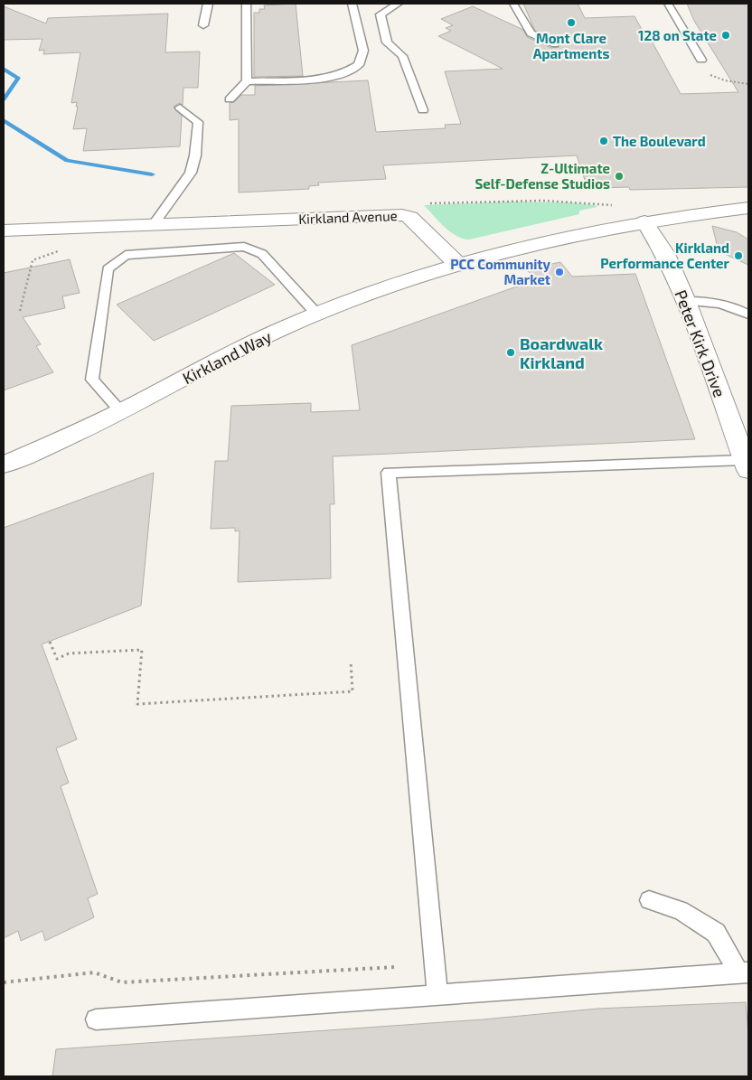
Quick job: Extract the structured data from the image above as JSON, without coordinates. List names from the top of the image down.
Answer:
{
  "streets": {
    "street": ["Kirkland Avenue", "Peter Kirk Drive", "Kirkland Way"]
  },
  "crossings": [
    ["Kirkland Avenue", "Kirkland Way"]
  ],
  "places": [
    "Mont Clare Apartments",
    "128 on State",
    "The Boulevard",
    "Z-Ultimate Self-Defense Studios",
    "Kirkland Performance Center",
    "PCC Community Market",
    "Boardwalk Kirkland"
  ]
}
